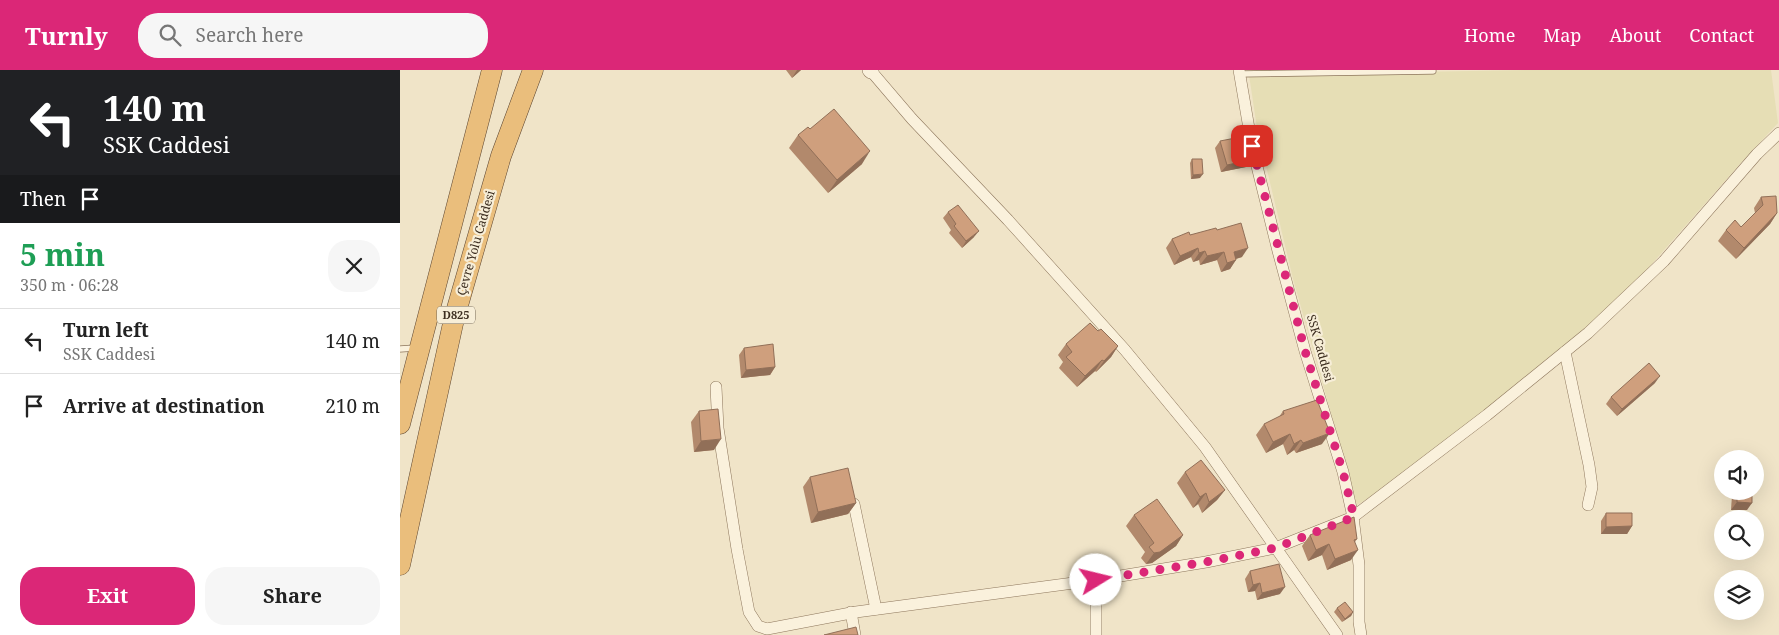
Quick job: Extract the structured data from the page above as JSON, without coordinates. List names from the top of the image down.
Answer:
{
  "streets": {
    "highway": ["Çevre Yolu Caddesi", "D825"],
    "street": ["SSK Caddesi"]
  },
  "page": {
    "header": "Turnly",
    "search": "Search here",
    "nav": [
      "Home",
      "Map",
      "About",
      "Contact"
    ],
    "turn": ["140 m", "SSK Caddesi"],
    "then": "Then",
    "heading": ["5 min", "350 m · 06:28"],
    "list": [
      {
        "name": "Turn left",
        "note": "SSK Caddesi",
        "value": "140 m"
      },
      {
        "name": "Arrive at destination",
        "value": "210 m"
      }
    ],
    "buttons": ["Exit", "Share"]
  }
}
